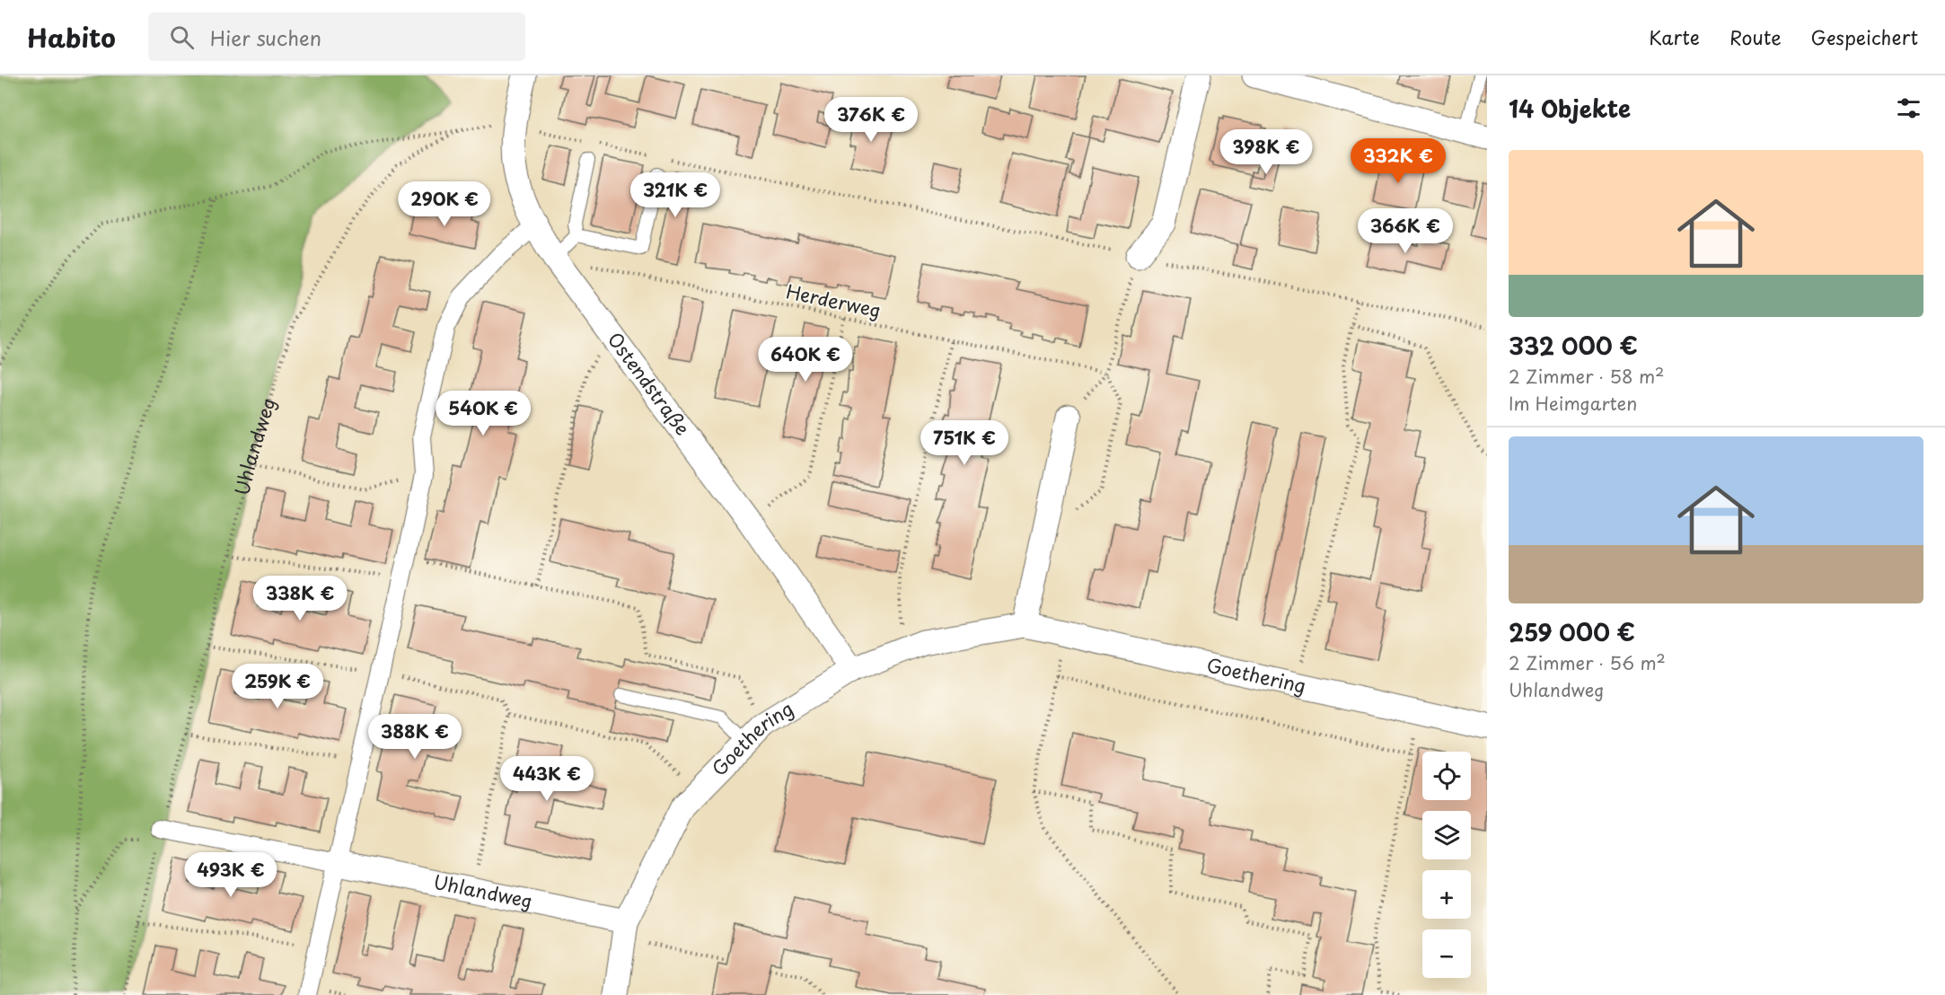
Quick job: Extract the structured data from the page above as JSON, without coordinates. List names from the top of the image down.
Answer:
{
  "streets": {
    "street": ["Ostendstraße", "Uhlandweg", "Goethering"],
    "path": ["Herderweg"]
  },
  "crossings": [
    ["Herderweg", "Ostendstraße"],
    ["Ostendstraße", "Goethering"],
    ["Uhlandweg", "Goethering"]
  ],
  "page": {
    "header": "Habito",
    "search": "Hier suchen",
    "nav": ["Karte", "Route", "Gespeichert"],
    "heading": "14 Objekte",
    "price": [
      "376K €",
      "398K €",
      "332K €",
      "321K €",
      "290K €",
      "366K €",
      "640K €",
      "540K €",
      "751K €",
      "338K €",
      "259K €",
      "388K €",
      "443K €",
      "493K €"
    ],
    "list": [
      {
        "name": "332 000 €",
        "note": "2 Zimmer · 58 m² · Im Heimgarten"
      },
      {
        "name": "259 000 €",
        "note": "2 Zimmer · 56 m² · Uhlandweg"
      }
    ],
    "map_buttons": ["+", "−"]
  }
}
